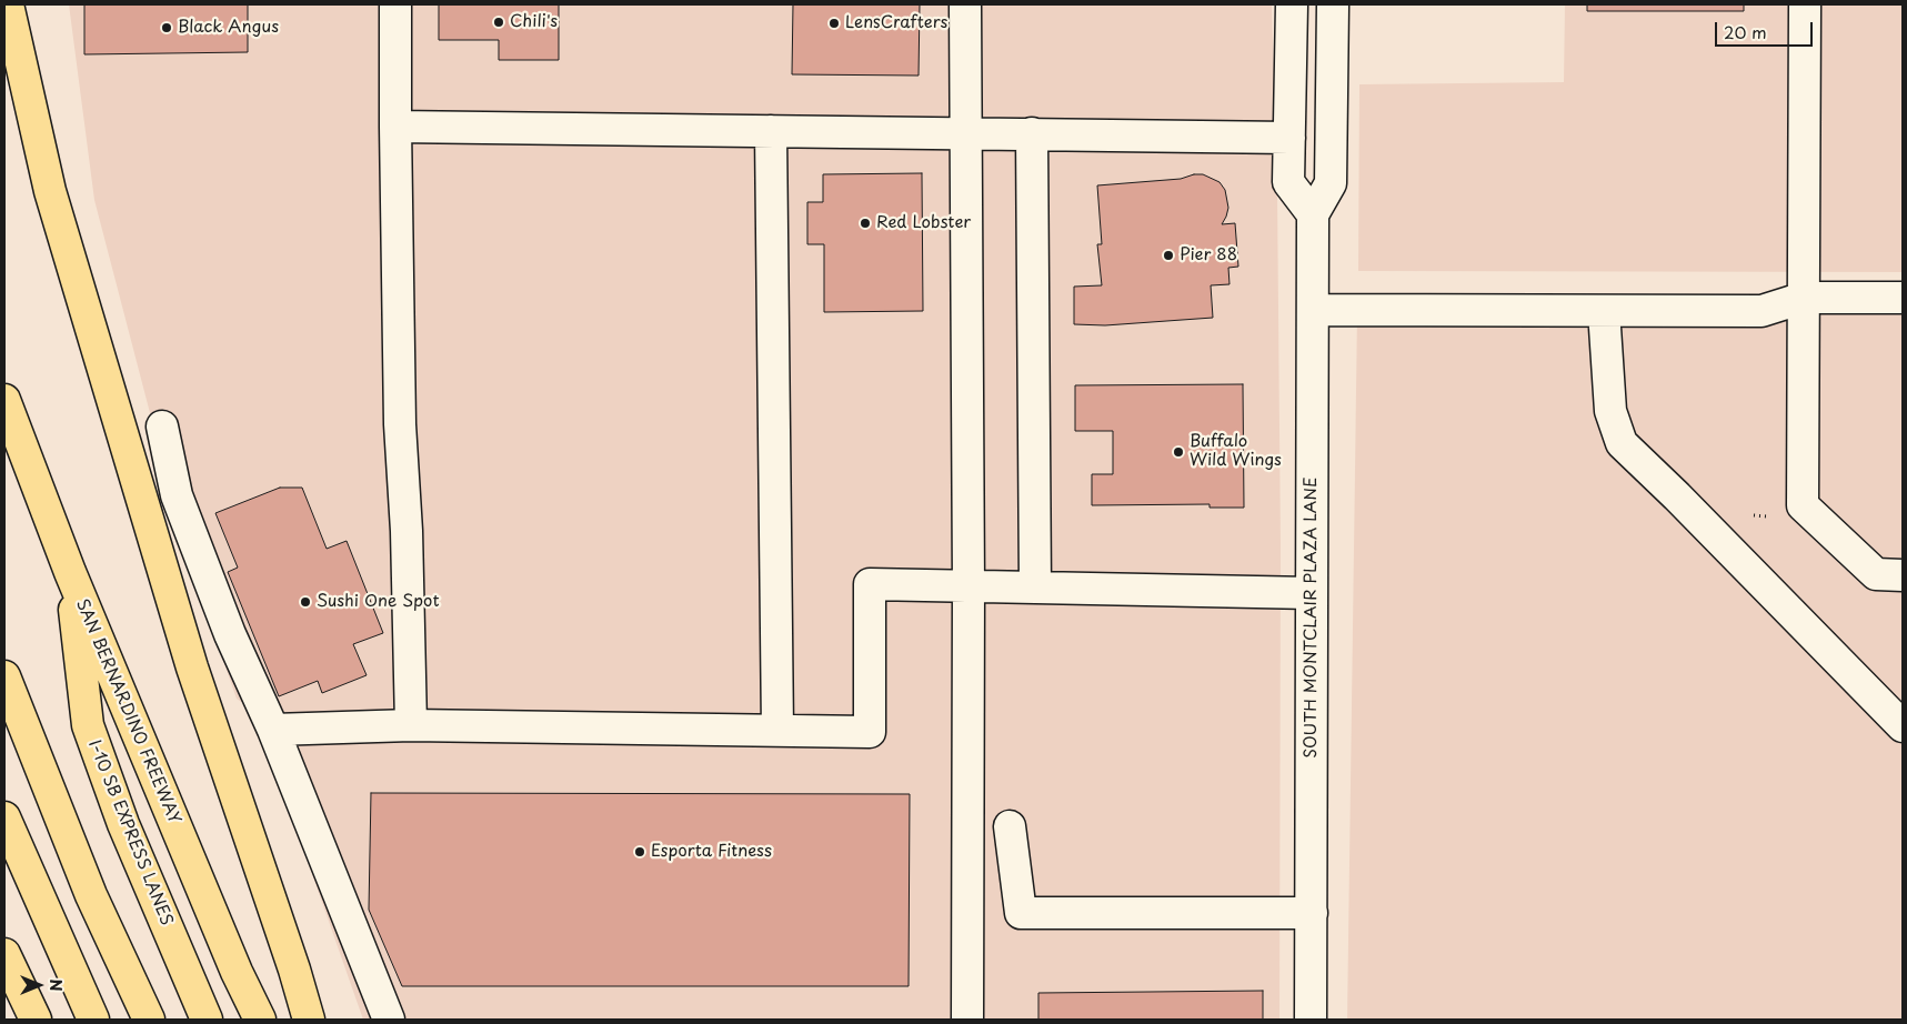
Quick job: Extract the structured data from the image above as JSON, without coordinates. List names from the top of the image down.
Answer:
{
  "streets": {
    "highway": ["SAN BERNARDINO FREEWAY", "I-10 SB EXPRESS LANES"],
    "street": ["SOUTH MONTCLAIR PLAZA LANE"]
  },
  "crossings": [
    ["SAN BERNARDINO FREEWAY", "I-10 SB EXPRESS LANES"]
  ],
  "places": [
    "Chili's",
    "LensCrafters",
    "Black Angus",
    "Red Lobster",
    "Pier 88",
    "Buffalo Wild Wings",
    "Sushi One Spot",
    "Esporta Fitness"
  ],
  "scale_bar": "20 m",
  "north": "right"
}
